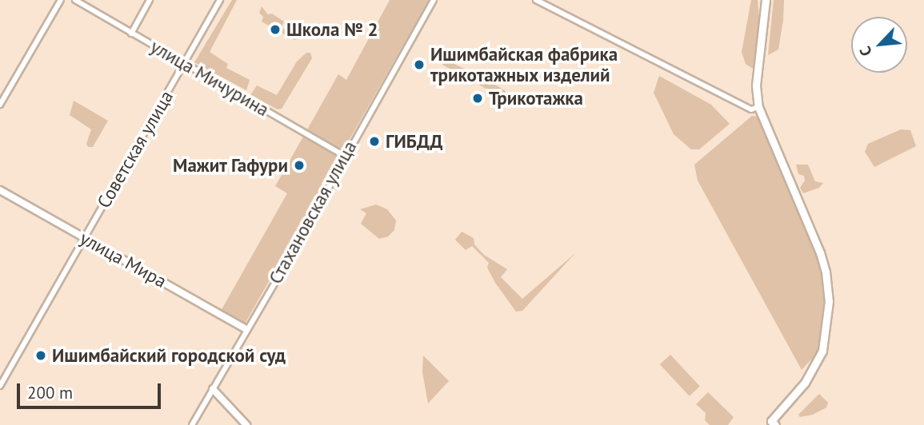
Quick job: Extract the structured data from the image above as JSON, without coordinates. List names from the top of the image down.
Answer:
{
  "streets": {
    "street": [
      "улица Мичурина",
      "Советская улица",
      "Стахановская улица",
      "улица Мира"
    ]
  },
  "crossings": [
    ["улица Мичурина", "Советская улица"],
    ["улица Мичурина", "Стахановская улица"],
    ["Советская улица", "улица Мира"],
    ["Стахановская улица", "улица Мира"]
  ],
  "places": [
    "Школа № 2",
    "Ишимбайская фабрика трикотажных изделий",
    "Трикотажка",
    "ГИБДД",
    "Мажит Гафури",
    "Ишимбайский городской суд"
  ],
  "scale_bar": "200 m",
  "north": "bottom left"
}
